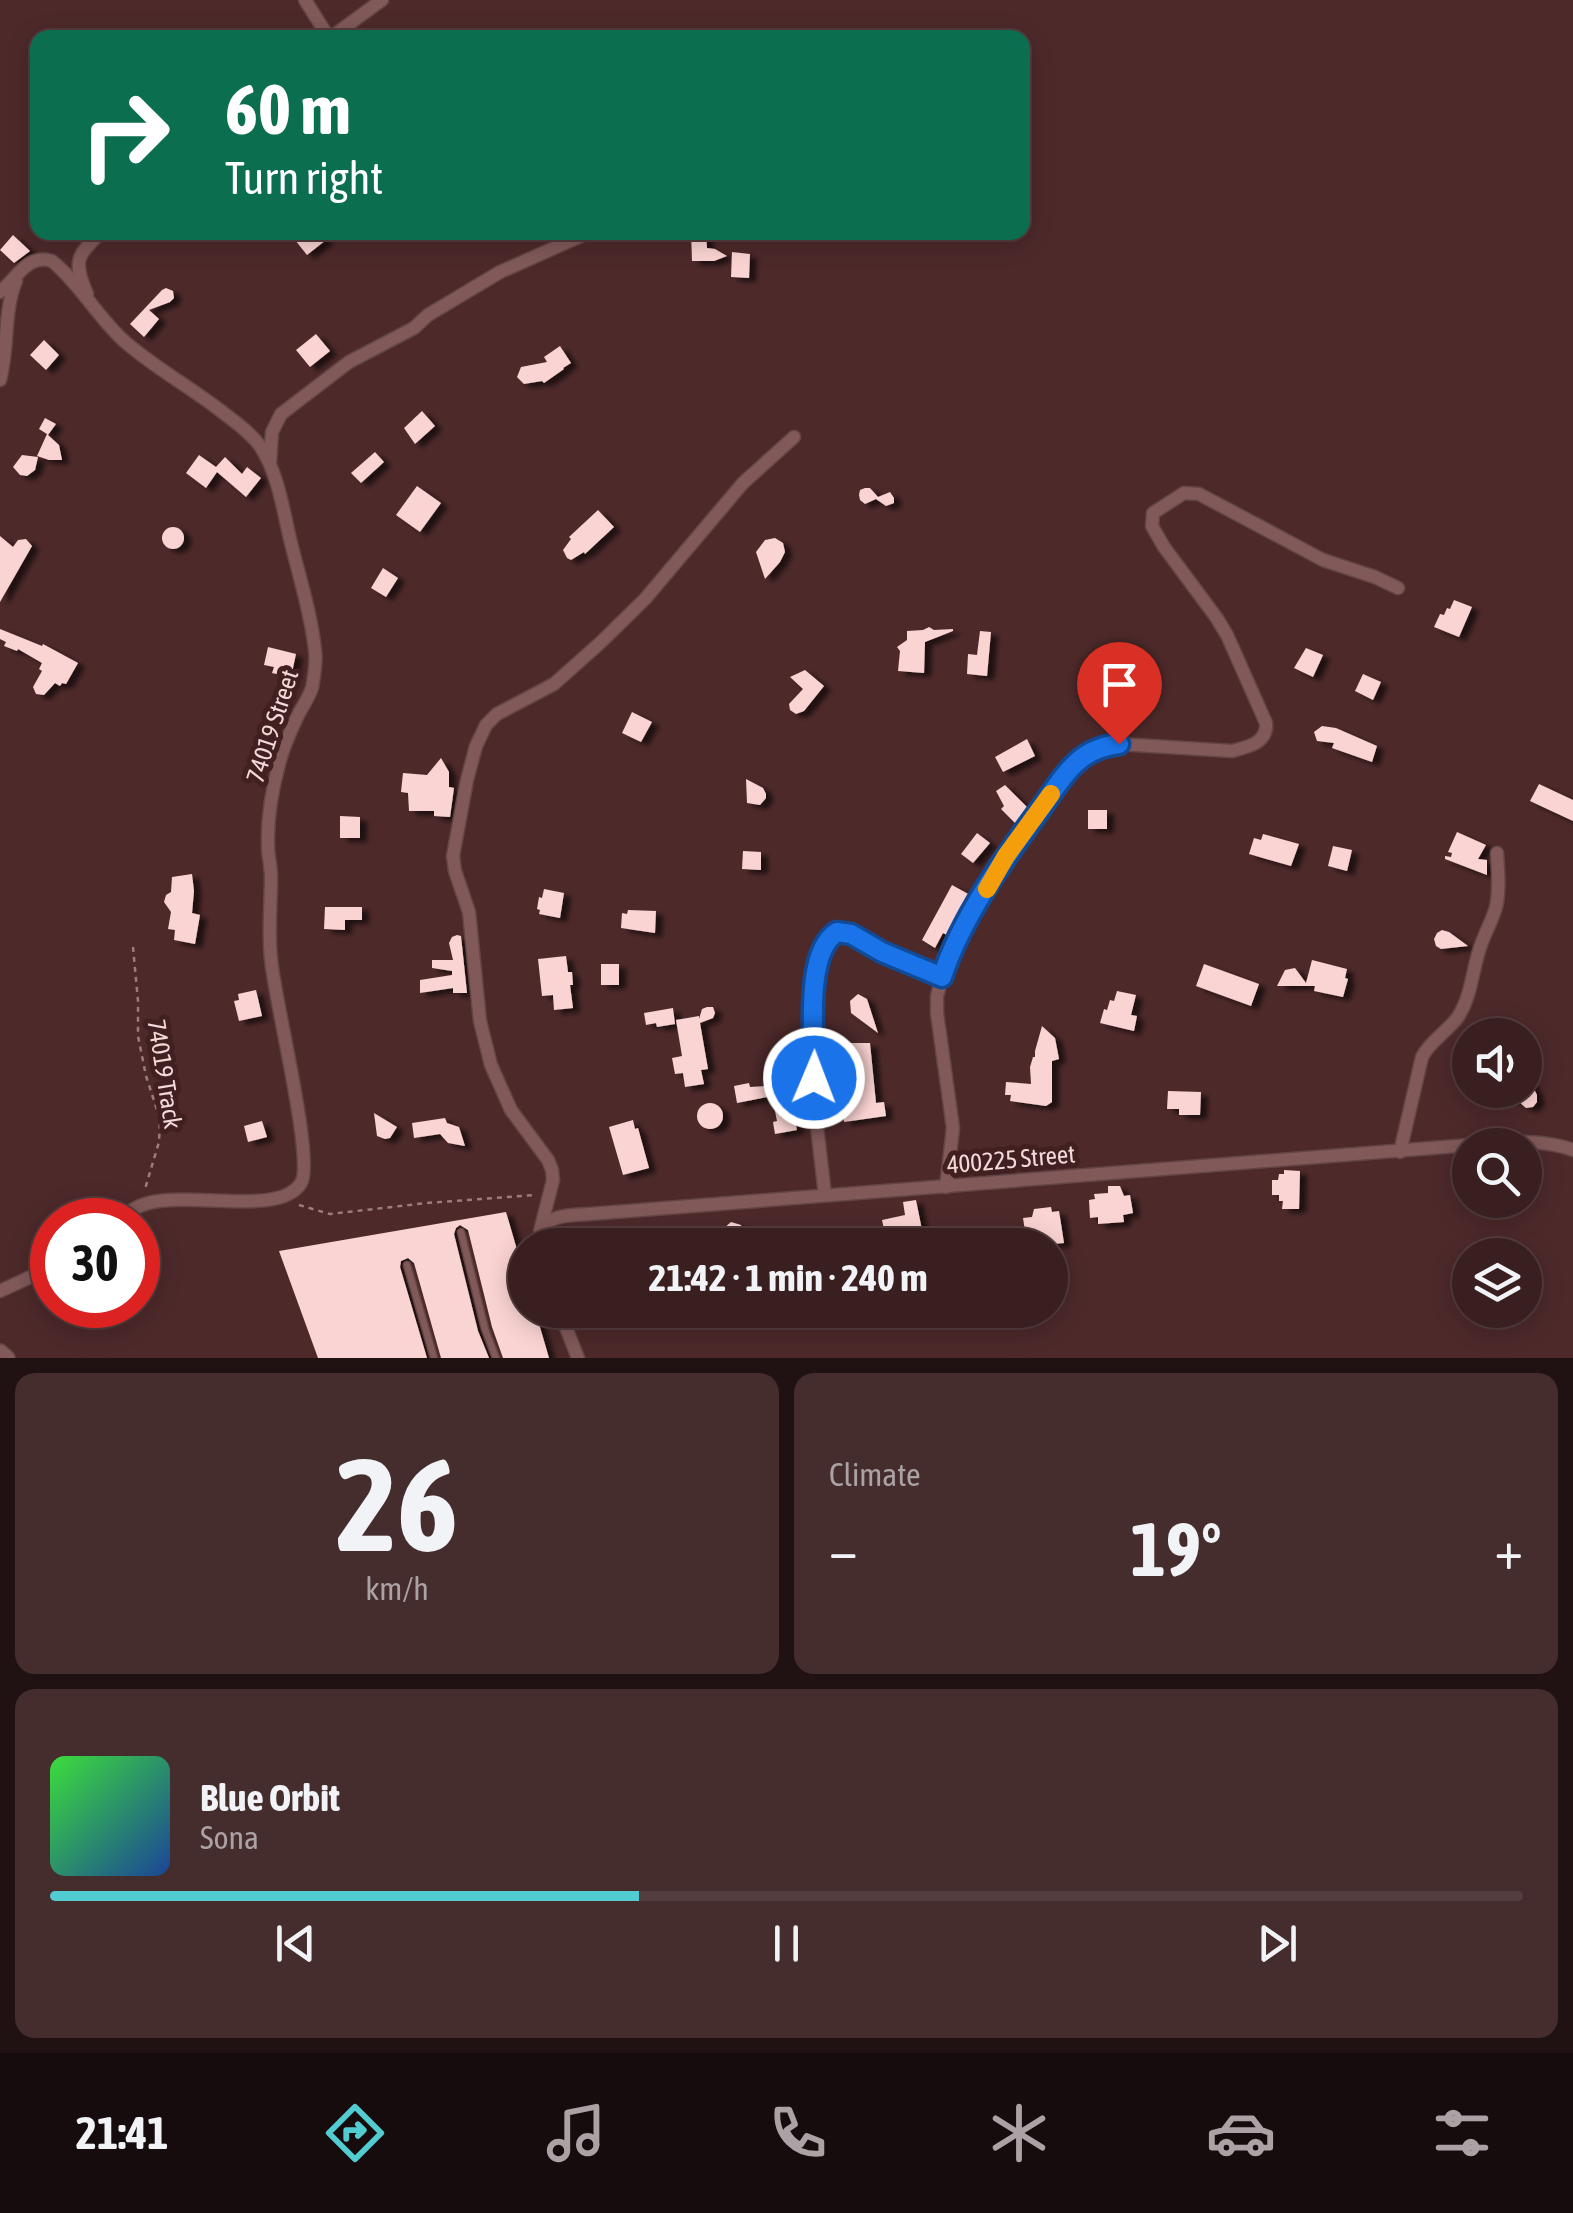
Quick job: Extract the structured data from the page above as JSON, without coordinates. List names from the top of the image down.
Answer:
{
  "streets": {
    "street": ["74019 Street", "400225 Street"],
    "path": ["74019 Track"]
  },
  "page": {
    "turn": ["60 m", "Turn right"],
    "limit": "30",
    "trip": "21:42 · 1 min · 240 m",
    "tile": [
      ["26", "km/h"],
      "Climate"
    ],
    "heat": ["−", "19°", "+"],
    "song": ["Blue Orbit", "Sona"],
    "tabs": "21:41"
  }
}
